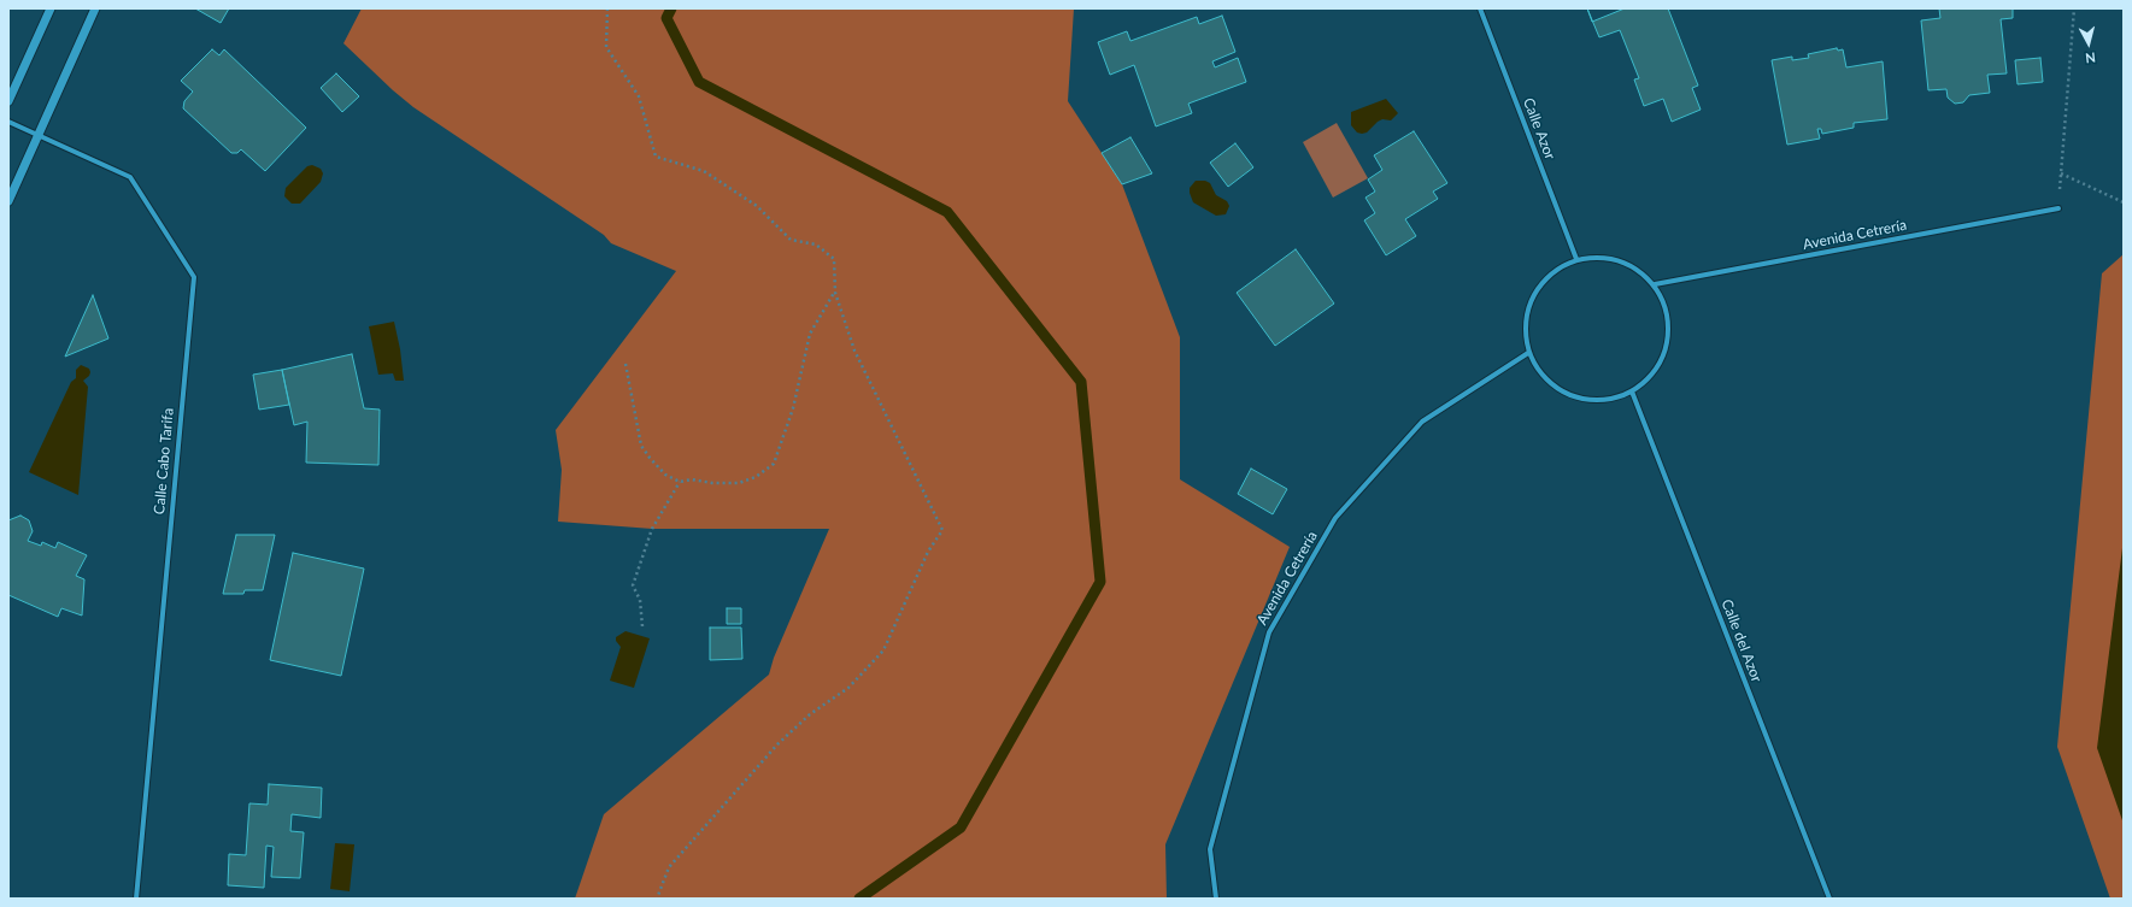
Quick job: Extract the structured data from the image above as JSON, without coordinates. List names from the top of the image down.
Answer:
{
  "streets": {
    "street": [
      "Calle Azor",
      "Avenida Cetrería",
      "Calle Cabo Tarifa",
      "Calle del Azor"
    ]
  },
  "crossings": [
    ["Calle Azor", "Avenida Cetrería"],
    ["Calle Azor", "Calle del Azor"],
    ["Avenida Cetrería", "Calle del Azor"]
  ],
  "north": "bottom"
}
